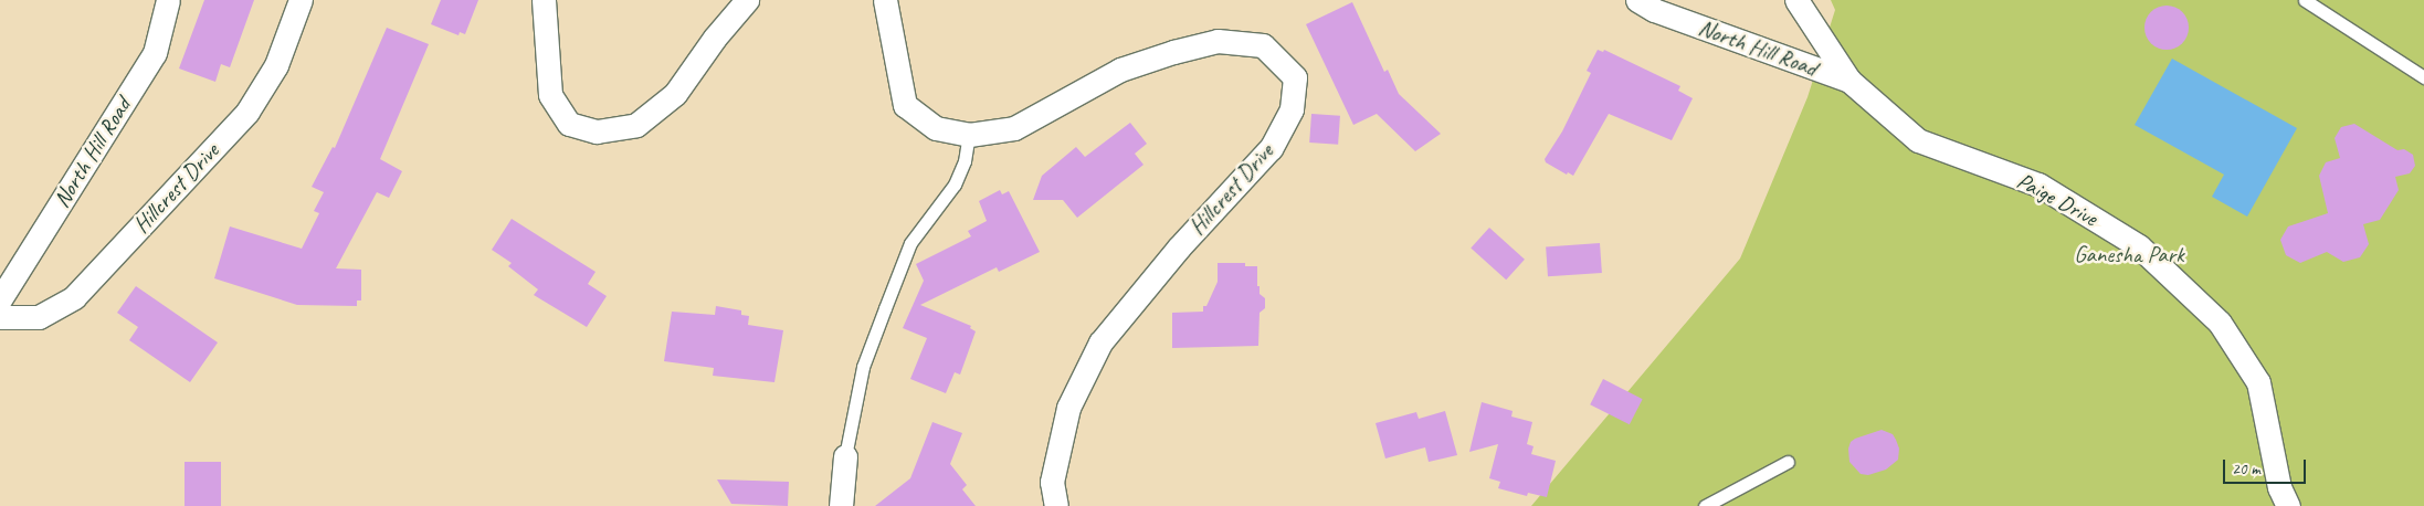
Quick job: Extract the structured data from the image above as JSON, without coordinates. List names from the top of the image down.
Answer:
{
  "streets": {
    "street": ["North Hill Road", "Hillcrest Drive", "Paige Drive"]
  },
  "crossings": [
    ["North Hill Road", "Paige Drive"]
  ],
  "parks": ["Ganesha Park"],
  "scale_bar": "20 m"
}
